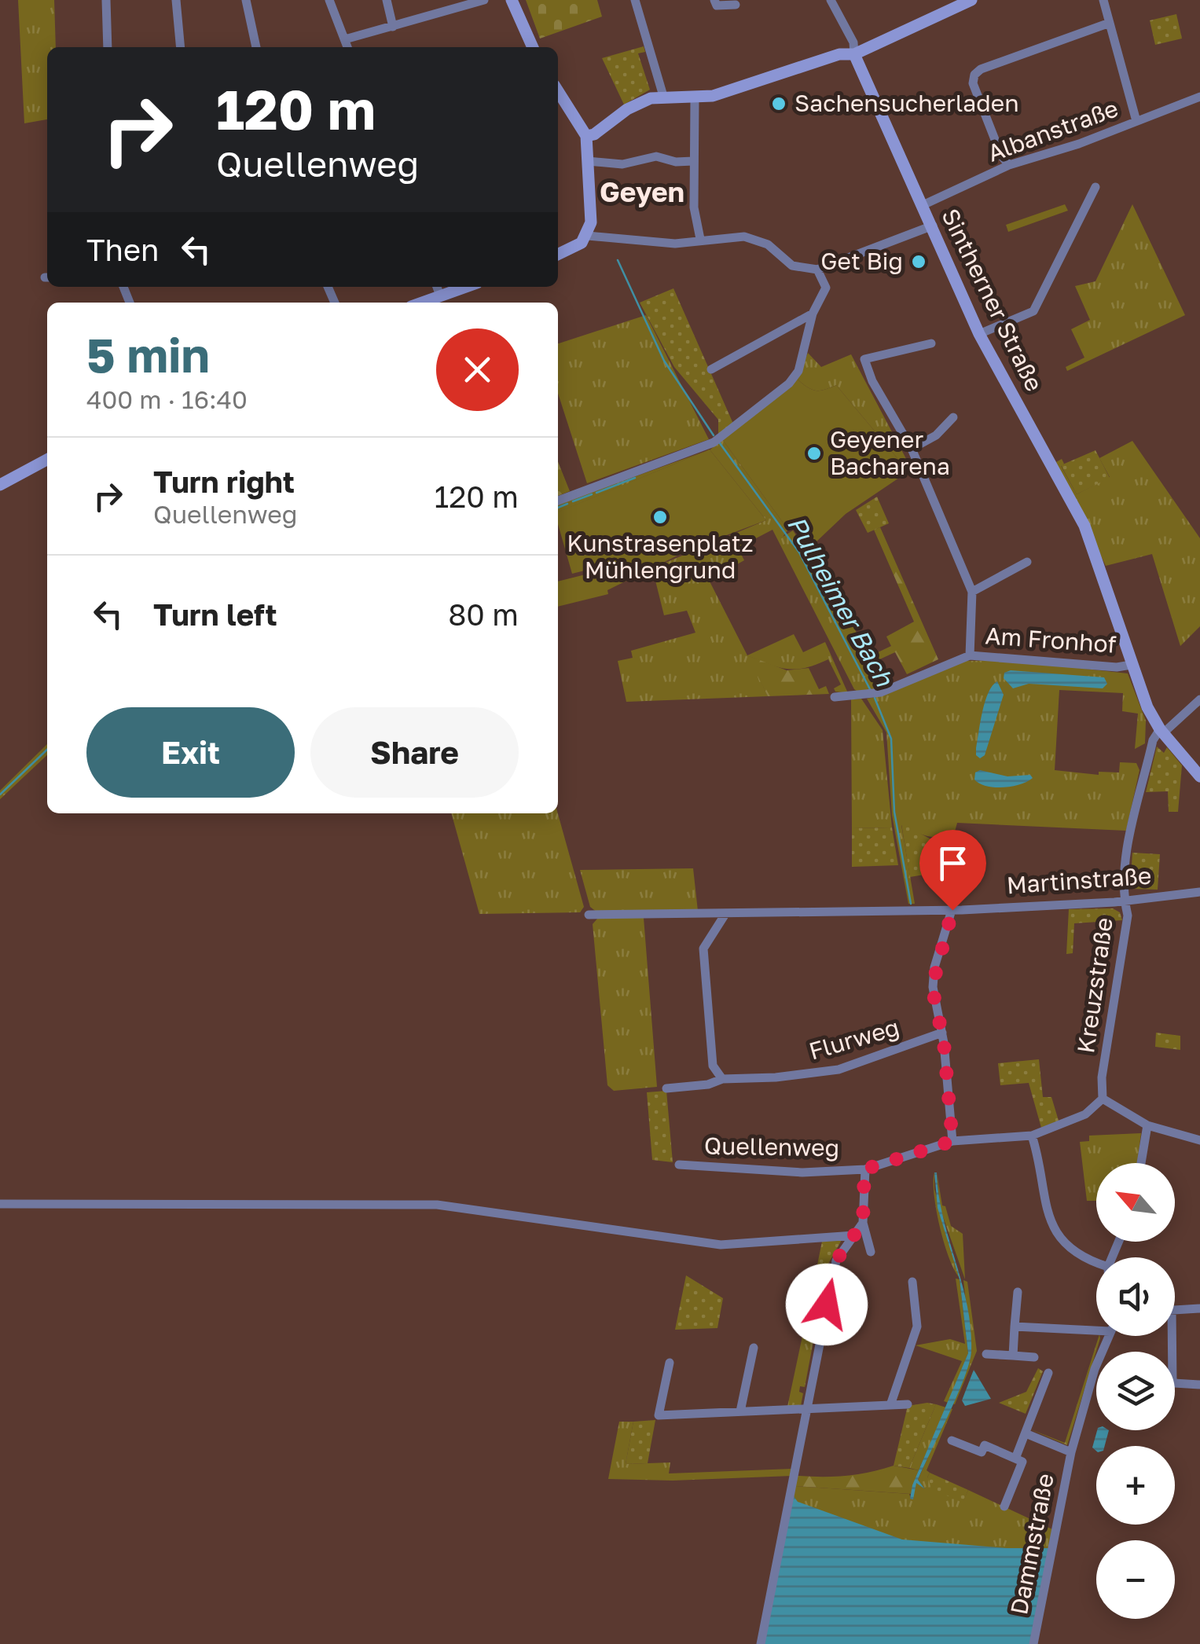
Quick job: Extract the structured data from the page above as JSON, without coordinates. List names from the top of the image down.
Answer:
{
  "streets": {
    "street": [
      "Albanstraße",
      "Sintherner Straße",
      "Am Fronhof",
      "Martinstraße",
      "Kreuzstraße",
      "Flurweg",
      "Quellenweg",
      "Dammstraße"
    ]
  },
  "crossings": [
    ["Albanstraße", "Sintherner Straße"],
    ["Sintherner Straße", "Am Fronhof"],
    ["Sintherner Straße", "Kreuzstraße"],
    ["Martinstraße", "Kreuzstraße"],
    ["Kreuzstraße", "Quellenweg"]
  ],
  "districts": ["Geyen"],
  "water": ["Pulheimer Bach"],
  "places": [
    "Sachensucherladen",
    "Get Big",
    "Geyener Bacharena",
    "Kunstrasenplatz Mühlengrund"
  ],
  "north": "top left",
  "page": {
    "turn": ["120 m", "Quellenweg"],
    "then": "Then",
    "heading": ["5 min", "400 m · 16:40"],
    "list": [
      {
        "name": "Turn right",
        "note": "Quellenweg",
        "value": "120 m"
      },
      {
        "name": "Turn left",
        "value": "80 m"
      }
    ],
    "buttons": ["Exit", "Share"],
    "map_buttons": ["+", "−"]
  }
}
